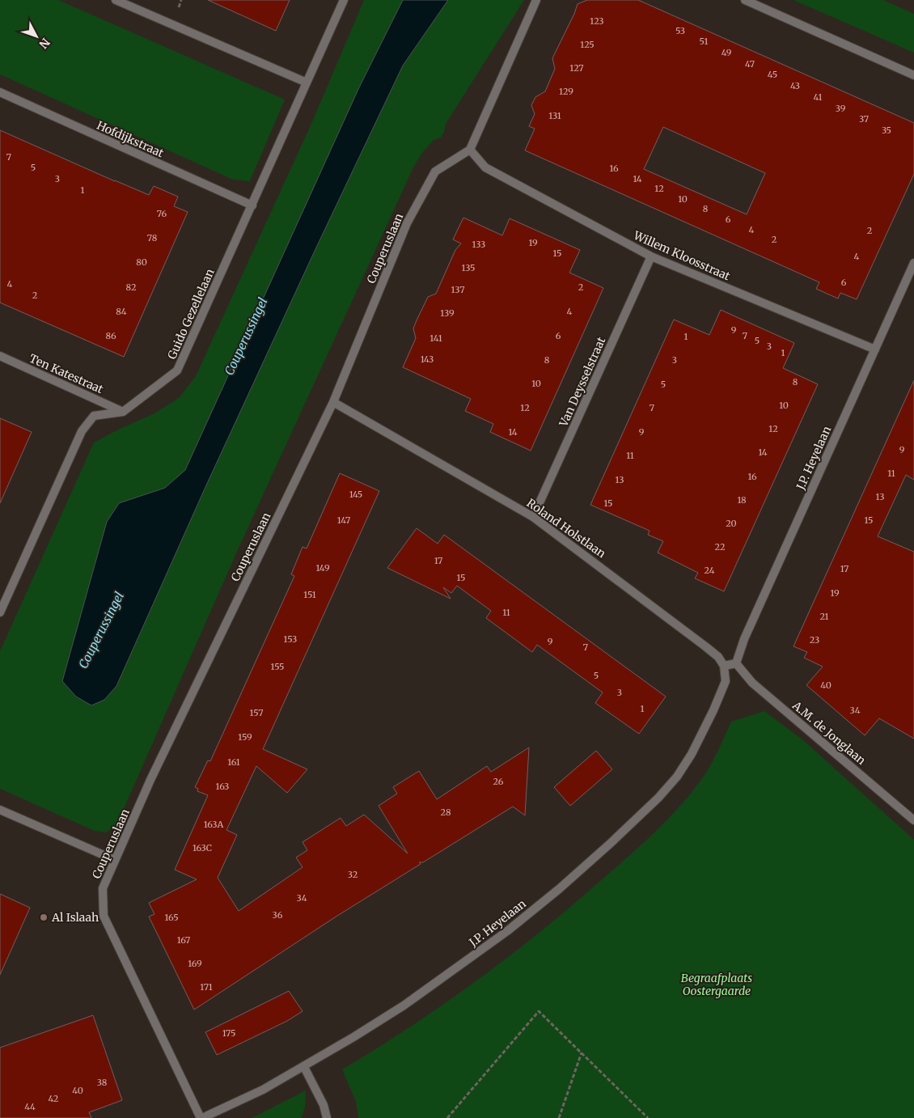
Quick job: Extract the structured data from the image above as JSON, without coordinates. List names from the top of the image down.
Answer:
{
  "streets": {
    "street": [
      "Hofdijkstraat",
      "Couperuslaan",
      "Willem Kloosstraat",
      "Guido Gezellelaan",
      "Ten Katestraat",
      "Van Deysselstraat",
      "J.P. Heyelaan",
      "Roland Holstlaan",
      "A.M. de Jonglaan"
    ]
  },
  "crossings": [
    ["Hofdijkstraat", "Guido Gezellelaan"],
    ["Couperuslaan", "Willem Kloosstraat"],
    ["Couperuslaan", "J.P. Heyelaan"],
    ["Couperuslaan", "Roland Holstlaan"],
    ["Willem Kloosstraat", "Van Deysselstraat"],
    ["Willem Kloosstraat", "J.P. Heyelaan"],
    ["Guido Gezellelaan", "Ten Katestraat"],
    ["Van Deysselstraat", "Roland Holstlaan"],
    ["J.P. Heyelaan", "Roland Holstlaan"],
    ["J.P. Heyelaan", "A.M. de Jonglaan"],
    ["Roland Holstlaan", "A.M. de Jonglaan"]
  ],
  "water": ["Couperussingel"],
  "parks": ["Begraafplaats Oostergaarde"],
  "places": ["Al Islaah"],
  "house_numbers": [
    "123",
    "53",
    "51",
    "125",
    "49",
    "47",
    "127",
    "45",
    "43",
    "129",
    "41",
    "39",
    "131",
    "37",
    "35",
    "7",
    "5",
    "16",
    "3",
    "14",
    "12",
    "1",
    "10",
    "8",
    "76",
    "6",
    "4",
    "2",
    "78",
    "2",
    "19",
    "133",
    "15",
    "4",
    "80",
    "135",
    "6",
    "4",
    "82",
    "2",
    "137",
    "2",
    "84",
    "4",
    "139",
    "9",
    "86",
    "6",
    "7",
    "1",
    "141",
    "5",
    "3",
    "1",
    "143",
    "8",
    "3",
    "8",
    "10",
    "5",
    "10",
    "12",
    "7",
    "12",
    "14",
    "9",
    "9",
    "14",
    "11",
    "11",
    "16",
    "13",
    "145",
    "13",
    "18",
    "15",
    "147",
    "15",
    "20",
    "22",
    "17",
    "149",
    "17",
    "24",
    "15",
    "19",
    "151",
    "11",
    "21",
    "153",
    "23",
    "9",
    "7",
    "155",
    "5",
    "40",
    "3",
    "1",
    "34",
    "157",
    "159",
    "161",
    "26",
    "163",
    "28",
    "163A",
    "163C",
    "32",
    "34",
    "36",
    "165",
    "167",
    "169",
    "171",
    "175",
    "38",
    "40",
    "42",
    "44"
  ],
  "north": "bottom right"
}
